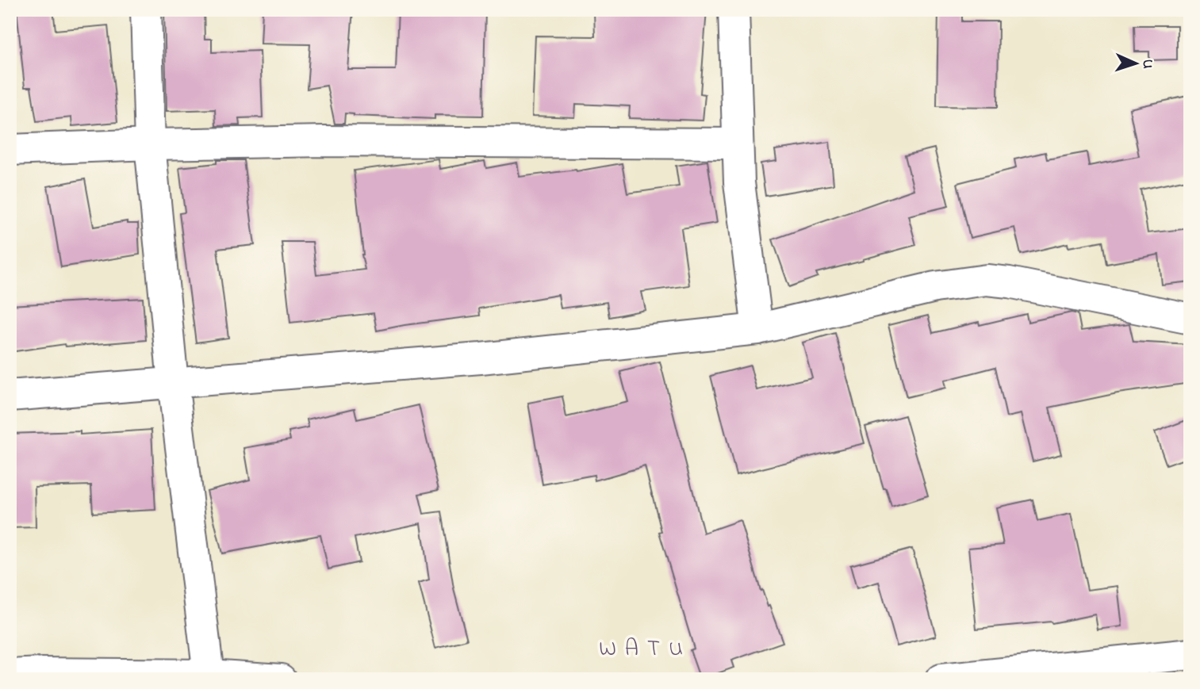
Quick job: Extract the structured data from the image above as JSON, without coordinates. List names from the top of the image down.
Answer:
{
  "districts": ["W A T U"],
  "north": "right"
}
